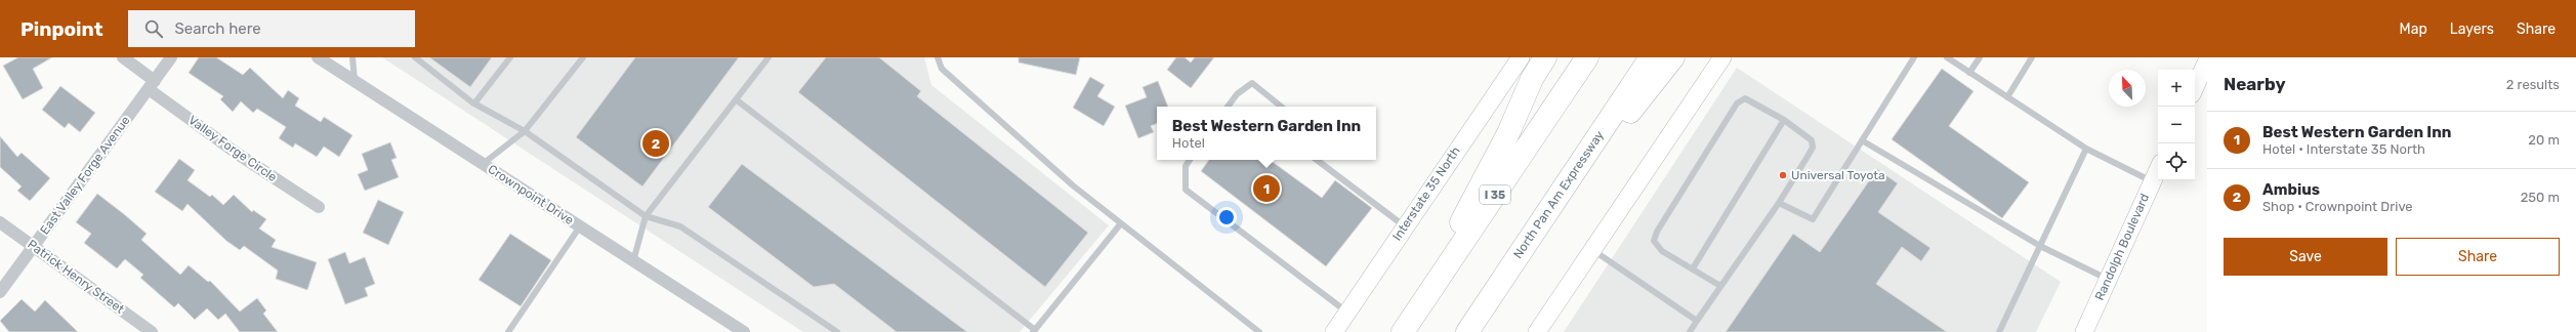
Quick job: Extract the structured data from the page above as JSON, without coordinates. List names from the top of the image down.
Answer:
{
  "streets": {
    "highway": ["I 35", "North Pan Am Expressway"],
    "main road": ["Interstate 35 North", "Randolph Boulevard"],
    "street": [
      "Valley Forge Circle",
      "East Valley Forge Avenue",
      "Crownpoint Drive",
      "Patrick Henry Street"
    ]
  },
  "crossings": [
    ["Valley Forge Circle", "East Valley Forge Avenue"],
    ["East Valley Forge Avenue", "Patrick Henry Street"]
  ],
  "places": ["Universal Toyota"],
  "north": "top left",
  "page": {
    "header": "Pinpoint",
    "search": "Search here",
    "nav": ["Map", "Layers", "Share"],
    "heading": ["Nearby", "2 results"],
    "map_buttons": ["+", "−"],
    "popup": ["Best Western Garden Inn", "Hotel"],
    "list": [
      {
        "mark": "1",
        "name": "Best Western Garden Inn",
        "note": "Hotel · Interstate 35 North",
        "value": "20 m"
      },
      {
        "mark": "2",
        "name": "Ambius",
        "note": "Shop · Crownpoint Drive",
        "value": "250 m"
      }
    ],
    "pins": ["2", "1"],
    "buttons": ["Save", "Share"]
  }
}
